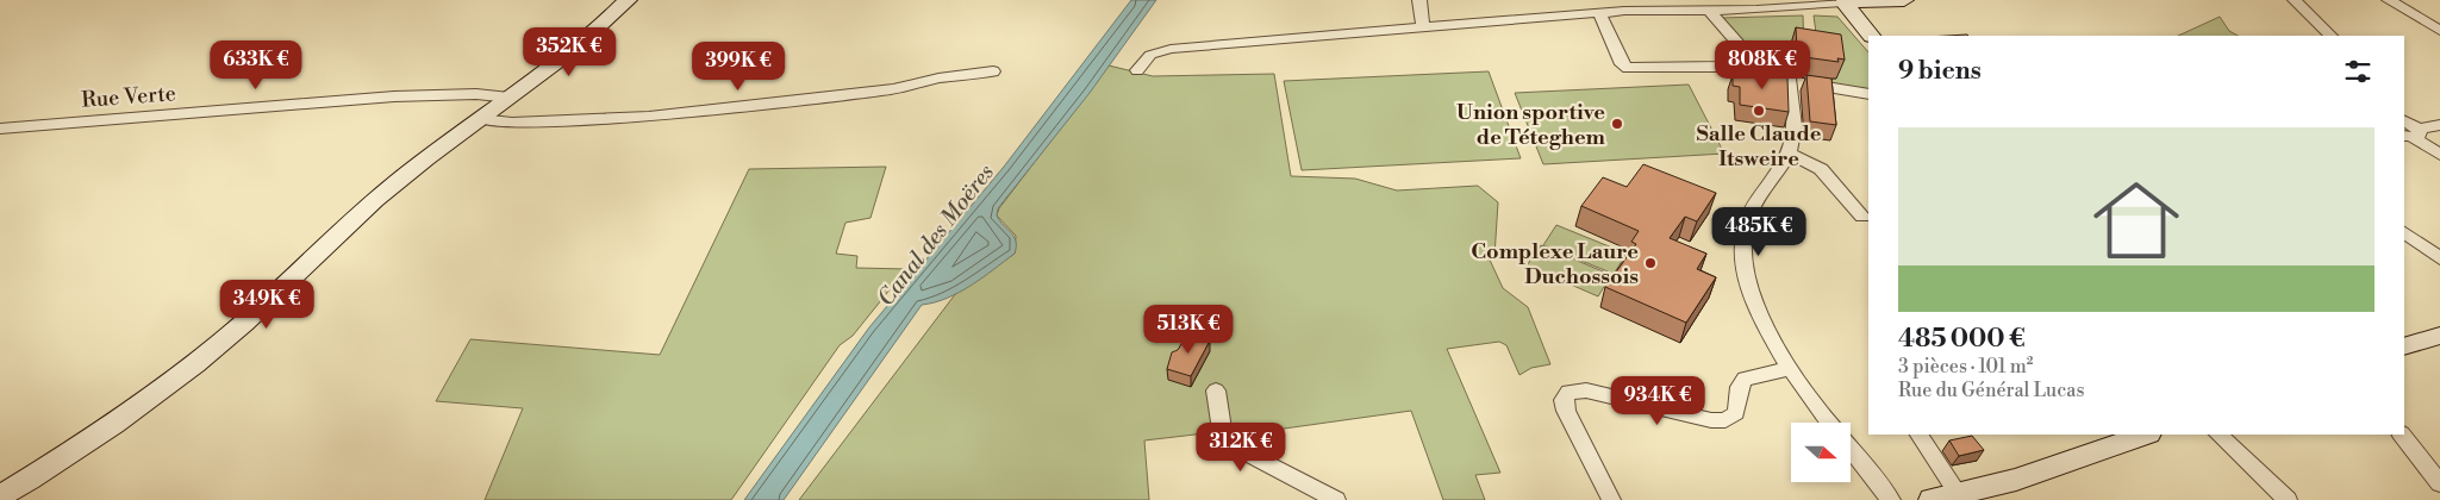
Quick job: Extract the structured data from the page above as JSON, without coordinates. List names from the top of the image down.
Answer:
{
  "streets": {
    "street": ["Rue Verte"]
  },
  "water": ["Canal des Moëres"],
  "places": ["Salle Claude Itsweire", "Union sportive de Téteghem", "Complexe Laure Duchossois"],
  "north": "right",
  "page": {
    "price": [
      "352K €",
      "633K €",
      "808K €",
      "399K €",
      "485K €",
      "349K €",
      "513K €",
      "934K €",
      "312K €"
    ],
    "heading": "9 biens",
    "list": [
      {
        "name": "485 000 €",
        "note": "3 pièces · 101 m² · Rue du Général Lucas"
      }
    ]
  }
}
